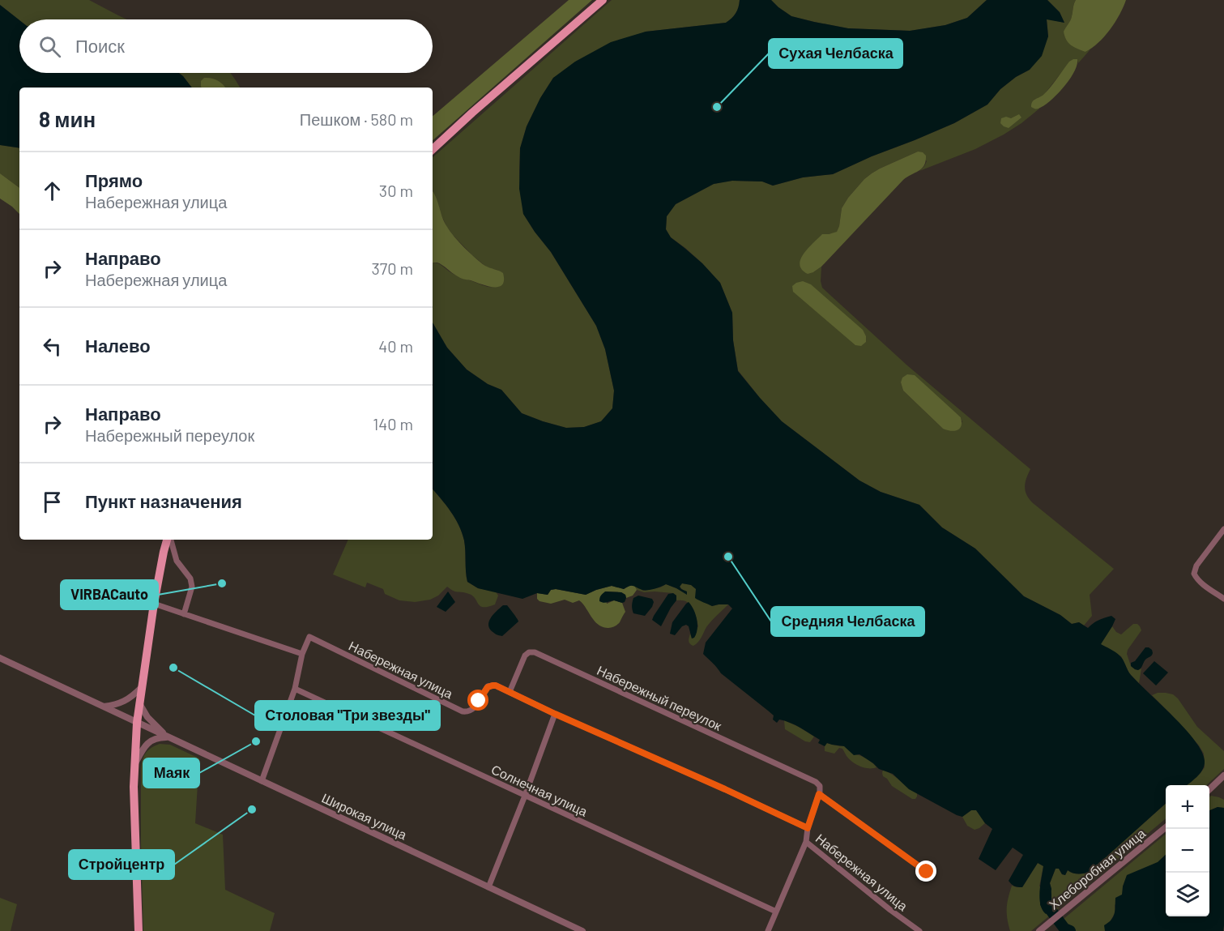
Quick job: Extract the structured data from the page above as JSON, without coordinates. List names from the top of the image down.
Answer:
{
  "streets": {
    "street": [
      "Набережная улица",
      "Набережный переулок",
      "Солнечная улица",
      "Широкая улица",
      "Хлеборобная улица"
    ]
  },
  "crossings": [
    ["Набережная улица", "Набережный переулок"]
  ],
  "places": [
    "Сухая Челбаска",
    "Средняя Челбаска",
    "VIRBACauto",
    "Столовая \"Три звезды\"",
    "Маяк",
    "Стройцентр"
  ],
  "page": {
    "search": "Поиск",
    "heading": ["8 мин", "Пешком · 580 m"],
    "list": [
      ["Прямо", "Набережная улица", "30 m"],
      ["Направо", "Набережная улица", "370 m"],
      ["Налево", "40 m"],
      ["Направо", "Набережный переулок", "140 m"],
      "Пункт назначения"
    ],
    "map_buttons": ["+", "−"]
  }
}
